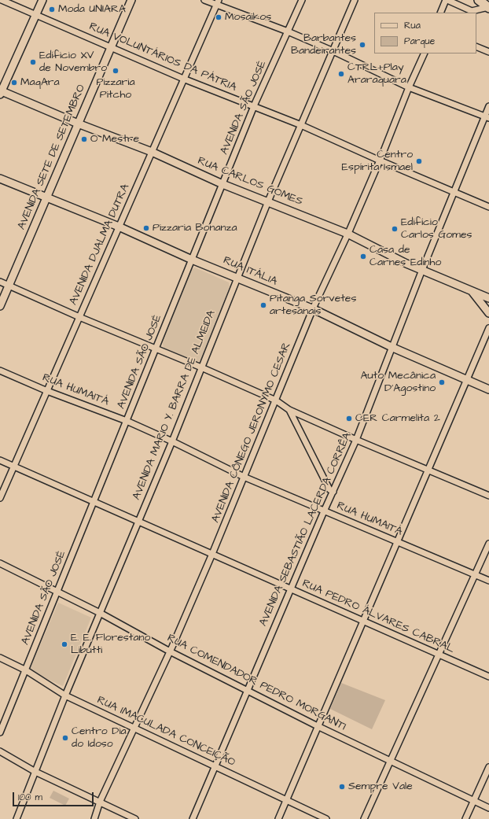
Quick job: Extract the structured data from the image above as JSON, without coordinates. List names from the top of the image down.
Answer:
{
  "streets": {
    "street": [
      "RUA VOLUNTÁRIOS DA PÁTRIA",
      "AVENIDA SÃO JOSÉ",
      "AVENIDA SETE DE SETEMBRO",
      "RUA CARLOS GOMES",
      "AVENIDA DJALMA DUTRA",
      "RUA ITÁLIA",
      "RUA HUMAITÁ",
      "AVENIDA MARIO Y. BARRA DE ALMEIDA",
      "AVENIDA CÔNEGO JERONYMO CESAR",
      "AVENIDA SEBASTIÃO LACERDA CORRÊA",
      "RUA PEDRO ÁLVARES CABRAL",
      "RUA COMENDADOR PEDRO MORGANTI",
      "RUA IMACULADA CONCEIÇÃO"
    ]
  },
  "crossings": [
    ["RUA VOLUNTÁRIOS DA PÁTRIA", "AVENIDA SÃO JOSÉ"],
    ["RUA VOLUNTÁRIOS DA PÁTRIA", "AVENIDA SETE DE SETEMBRO"],
    ["RUA VOLUNTÁRIOS DA PÁTRIA", "AVENIDA DJALMA DUTRA"],
    ["RUA VOLUNTÁRIOS DA PÁTRIA", "AVENIDA MARIO Y. BARRA DE ALMEIDA"],
    ["RUA VOLUNTÁRIOS DA PÁTRIA", "AVENIDA CÔNEGO JERONYMO CESAR"],
    ["RUA VOLUNTÁRIOS DA PÁTRIA", "AVENIDA SEBASTIÃO LACERDA CORRÊA"],
    ["AVENIDA SÃO JOSÉ", "RUA CARLOS GOMES"],
    ["AVENIDA SÃO JOSÉ", "RUA ITÁLIA"],
    ["AVENIDA SÃO JOSÉ", "RUA HUMAITÁ"],
    ["AVENIDA SÃO JOSÉ", "RUA PEDRO ÁLVARES CABRAL"],
    ["AVENIDA SÃO JOSÉ", "RUA COMENDADOR PEDRO MORGANTI"],
    ["AVENIDA SÃO JOSÉ", "RUA IMACULADA CONCEIÇÃO"],
    ["AVENIDA SETE DE SETEMBRO", "RUA CARLOS GOMES"],
    ["AVENIDA SETE DE SETEMBRO", "RUA ITÁLIA"],
    ["RUA CARLOS GOMES", "AVENIDA DJALMA DUTRA"],
    ["RUA CARLOS GOMES", "AVENIDA MARIO Y. BARRA DE ALMEIDA"],
    ["RUA CARLOS GOMES", "AVENIDA CÔNEGO JERONYMO CESAR"],
    ["RUA CARLOS GOMES", "AVENIDA SEBASTIÃO LACERDA CORRÊA"],
    ["AVENIDA DJALMA DUTRA", "RUA ITÁLIA"],
    ["AVENIDA DJALMA DUTRA", "RUA HUMAITÁ"],
    ["AVENIDA DJALMA DUTRA", "RUA PEDRO ÁLVARES CABRAL"],
    ["RUA ITÁLIA", "AVENIDA MARIO Y. BARRA DE ALMEIDA"],
    ["RUA ITÁLIA", "AVENIDA CÔNEGO JERONYMO CESAR"],
    ["RUA ITÁLIA", "AVENIDA SEBASTIÃO LACERDA CORRÊA"],
    ["RUA HUMAITÁ", "AVENIDA MARIO Y. BARRA DE ALMEIDA"],
    ["RUA HUMAITÁ", "AVENIDA CÔNEGO JERONYMO CESAR"],
    ["RUA HUMAITÁ", "AVENIDA SEBASTIÃO LACERDA CORRÊA"],
    ["AVENIDA MARIO Y. BARRA DE ALMEIDA", "RUA PEDRO ÁLVARES CABRAL"],
    ["AVENIDA MARIO Y. BARRA DE ALMEIDA", "RUA COMENDADOR PEDRO MORGANTI"],
    ["AVENIDA MARIO Y. BARRA DE ALMEIDA", "RUA IMACULADA CONCEIÇÃO"],
    ["AVENIDA CÔNEGO JERONYMO CESAR", "RUA PEDRO ÁLVARES CABRAL"],
    ["AVENIDA CÔNEGO JERONYMO CESAR", "RUA COMENDADOR PEDRO MORGANTI"],
    ["AVENIDA CÔNEGO JERONYMO CESAR", "RUA IMACULADA CONCEIÇÃO"],
    ["AVENIDA SEBASTIÃO LACERDA CORRÊA", "RUA PEDRO ÁLVARES CABRAL"],
    ["AVENIDA SEBASTIÃO LACERDA CORRÊA", "RUA COMENDADOR PEDRO MORGANTI"],
    ["AVENIDA SEBASTIÃO LACERDA CORRÊA", "RUA IMACULADA CONCEIÇÃO"]
  ],
  "places": [
    "Moda UNIARA",
    "Mosaikos",
    "Barbantes Bandeirantes",
    "Edíficio XV de Novembro",
    "Pizzaria Pitcho",
    "CTRL+Play Araraquara",
    "MaqAra",
    "O Mestre",
    "Centro Espírita Ismael",
    "Pizzaria Bonanza",
    "Edifício Carlos Gomes",
    "Casa de Carnes Edinho",
    "Pitanga Sorvetes artesanais",
    "Auto Mecânica D'Agostino",
    "CER Carmelita 2",
    "E. E. Florestano Libutti",
    "Centro Dia do Idoso",
    "Sempre Vale"
  ],
  "legend": ["Rua", "Parque"],
  "scale_bar": "100 m"
}
